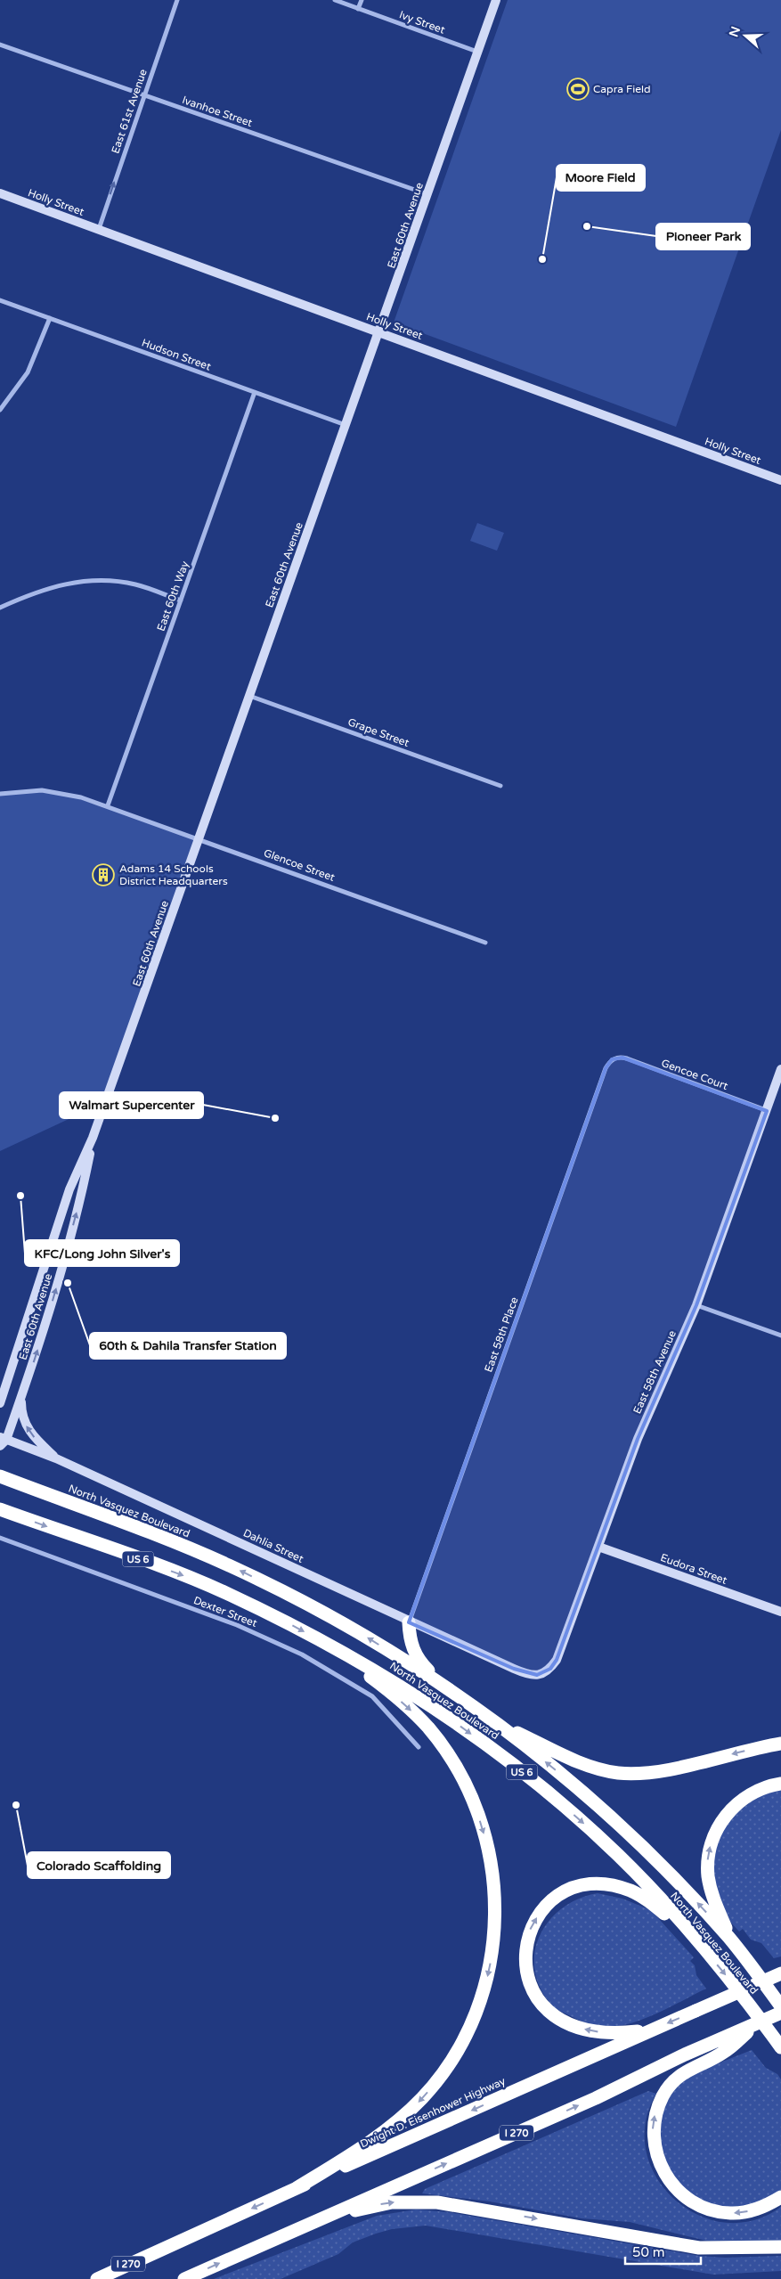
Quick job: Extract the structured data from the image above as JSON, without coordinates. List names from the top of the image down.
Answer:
{
  "streets": {
    "highway": [
      "North Vasquez Boulevard",
      "US 6",
      "Dwight D. Eisenhower Highway",
      "I 270"
    ],
    "street": [
      "Ivy Street",
      "East 61st Avenue",
      "Ivanhoe Street",
      "Holly Street",
      "East 60th Avenue",
      "Hudson Street",
      "East 60th Way",
      "Grape Street",
      "Glencoe Street",
      "Gencoe Court",
      "East 58th Place",
      "East 58th Avenue",
      "Dahlia Street",
      "Eudora Street",
      "Dexter Street"
    ]
  },
  "crossings": [
    ["Ivy Street", "East 60th Avenue"],
    ["East 61st Avenue", "Ivanhoe Street"],
    ["East 61st Avenue", "Holly Street"],
    ["Ivanhoe Street", "East 60th Avenue"],
    ["Holly Street", "East 60th Avenue"],
    ["East 60th Avenue", "Hudson Street"],
    ["East 60th Avenue", "Grape Street"],
    ["East 60th Avenue", "Glencoe Street"],
    ["East 60th Avenue", "Dahlia Street"],
    ["Hudson Street", "East 60th Way"],
    ["East 60th Way", "Glencoe Street"],
    ["Gencoe Court", "East 58th Place"],
    ["Gencoe Court", "East 58th Avenue"],
    ["East 58th Place", "Dahlia Street"],
    ["East 58th Avenue", "Dahlia Street"],
    ["East 58th Avenue", "Eudora Street"]
  ],
  "one_way": ["East 61st Avenue"],
  "places": {
    "sports": ["Capra Field"],
    "other": [
      "Pioneer Park",
      "Moore Field",
      "Walmart Supercenter",
      "KFC/Long John Silver's",
      "60th & Dahila Transfer Station",
      "Colorado Scaffolding"
    ],
    "building": ["Adams 14 Schools District Headquarters"]
  },
  "scale_bar": "50 m",
  "north": "left"
}
